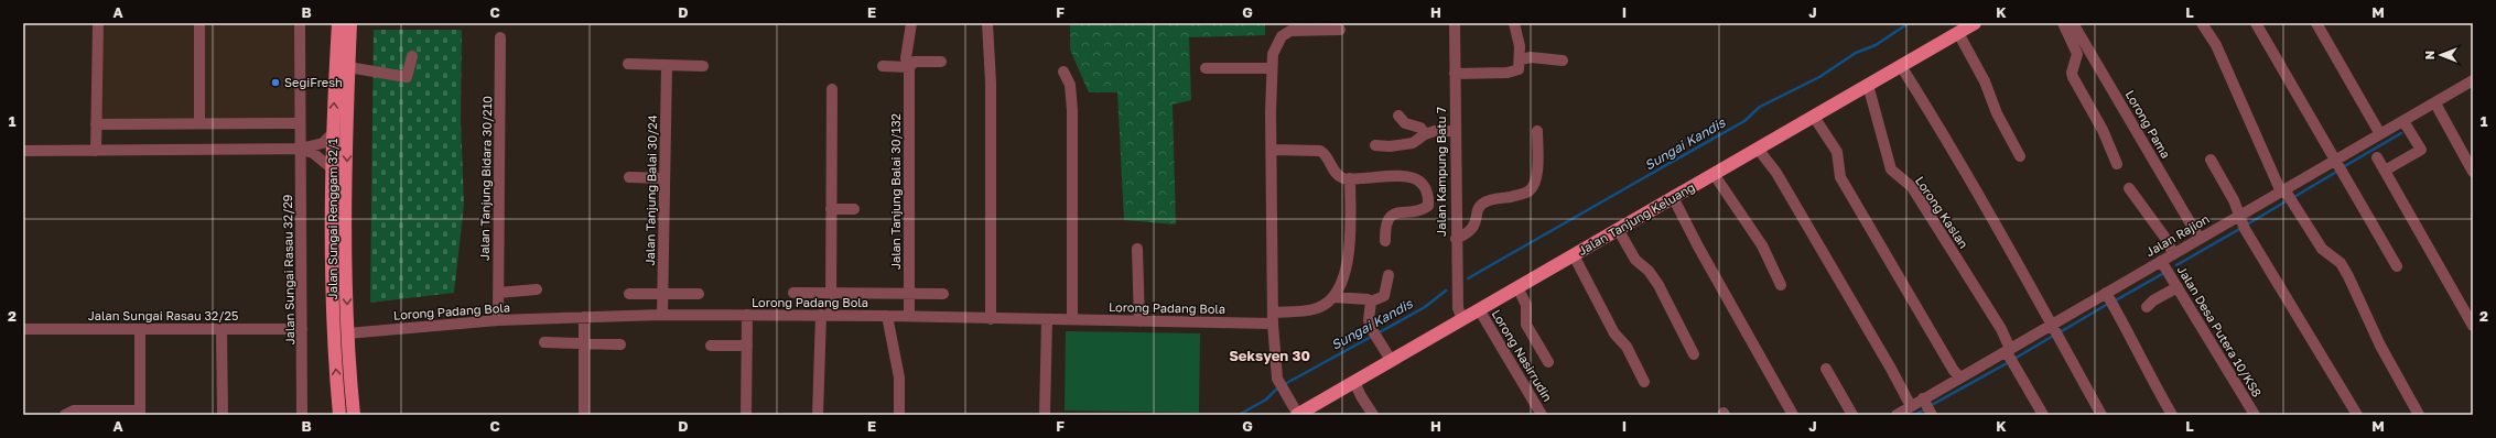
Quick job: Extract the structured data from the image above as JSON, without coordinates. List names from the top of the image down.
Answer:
{
  "streets": {
    "main road": ["Jalan Sungai Renggam 32/1", "Jalan Tanjung Keluang"],
    "street": [
      "Lorong Pama",
      "Jalan Kampung Batu 7",
      "Jalan Tanjung Bidara 30/210",
      "Jalan Tanjung Balai 30/24",
      "Jalan Tanjung Balai 30/132",
      "Lorong Kaslan",
      "Jalan Rajion",
      "Jalan Sungai Rasau 32/29",
      "Lorong Padang Bola",
      "Jalan Sungai Rasau 32/25",
      "Jalan Desa Putera 10/KS8",
      "Lorong Nasirrudin"
    ]
  },
  "crossings": [
    ["Lorong Pama", "Jalan Rajion"],
    ["Jalan Kampung Batu 7", "Jalan Tanjung Keluang"],
    ["Jalan Tanjung Bidara 30/210", "Lorong Padang Bola"],
    ["Jalan Tanjung Balai 30/24", "Lorong Padang Bola"],
    ["Jalan Tanjung Balai 30/132", "Lorong Padang Bola"],
    ["Lorong Kaslan", "Jalan Tanjung Keluang"],
    ["Lorong Kaslan", "Jalan Rajion"],
    ["Jalan Sungai Renggam 32/1", "Lorong Padang Bola"],
    ["Jalan Tanjung Keluang", "Lorong Nasirrudin"],
    ["Jalan Rajion", "Jalan Desa Putera 10/KS8"],
    ["Jalan Sungai Rasau 32/29", "Jalan Sungai Rasau 32/25"]
  ],
  "districts": ["Seksyen 30"],
  "water": ["Sungai Kandis"],
  "places": ["SegiFresh"],
  "north": "left",
  "grid": {
    "columns": [
      "A",
      "B",
      "C",
      "D",
      "E",
      "F",
      "G",
      "H",
      "I",
      "J",
      "K",
      "L",
      "M"
    ],
    "rows": ["1", "2"]
  }
}
